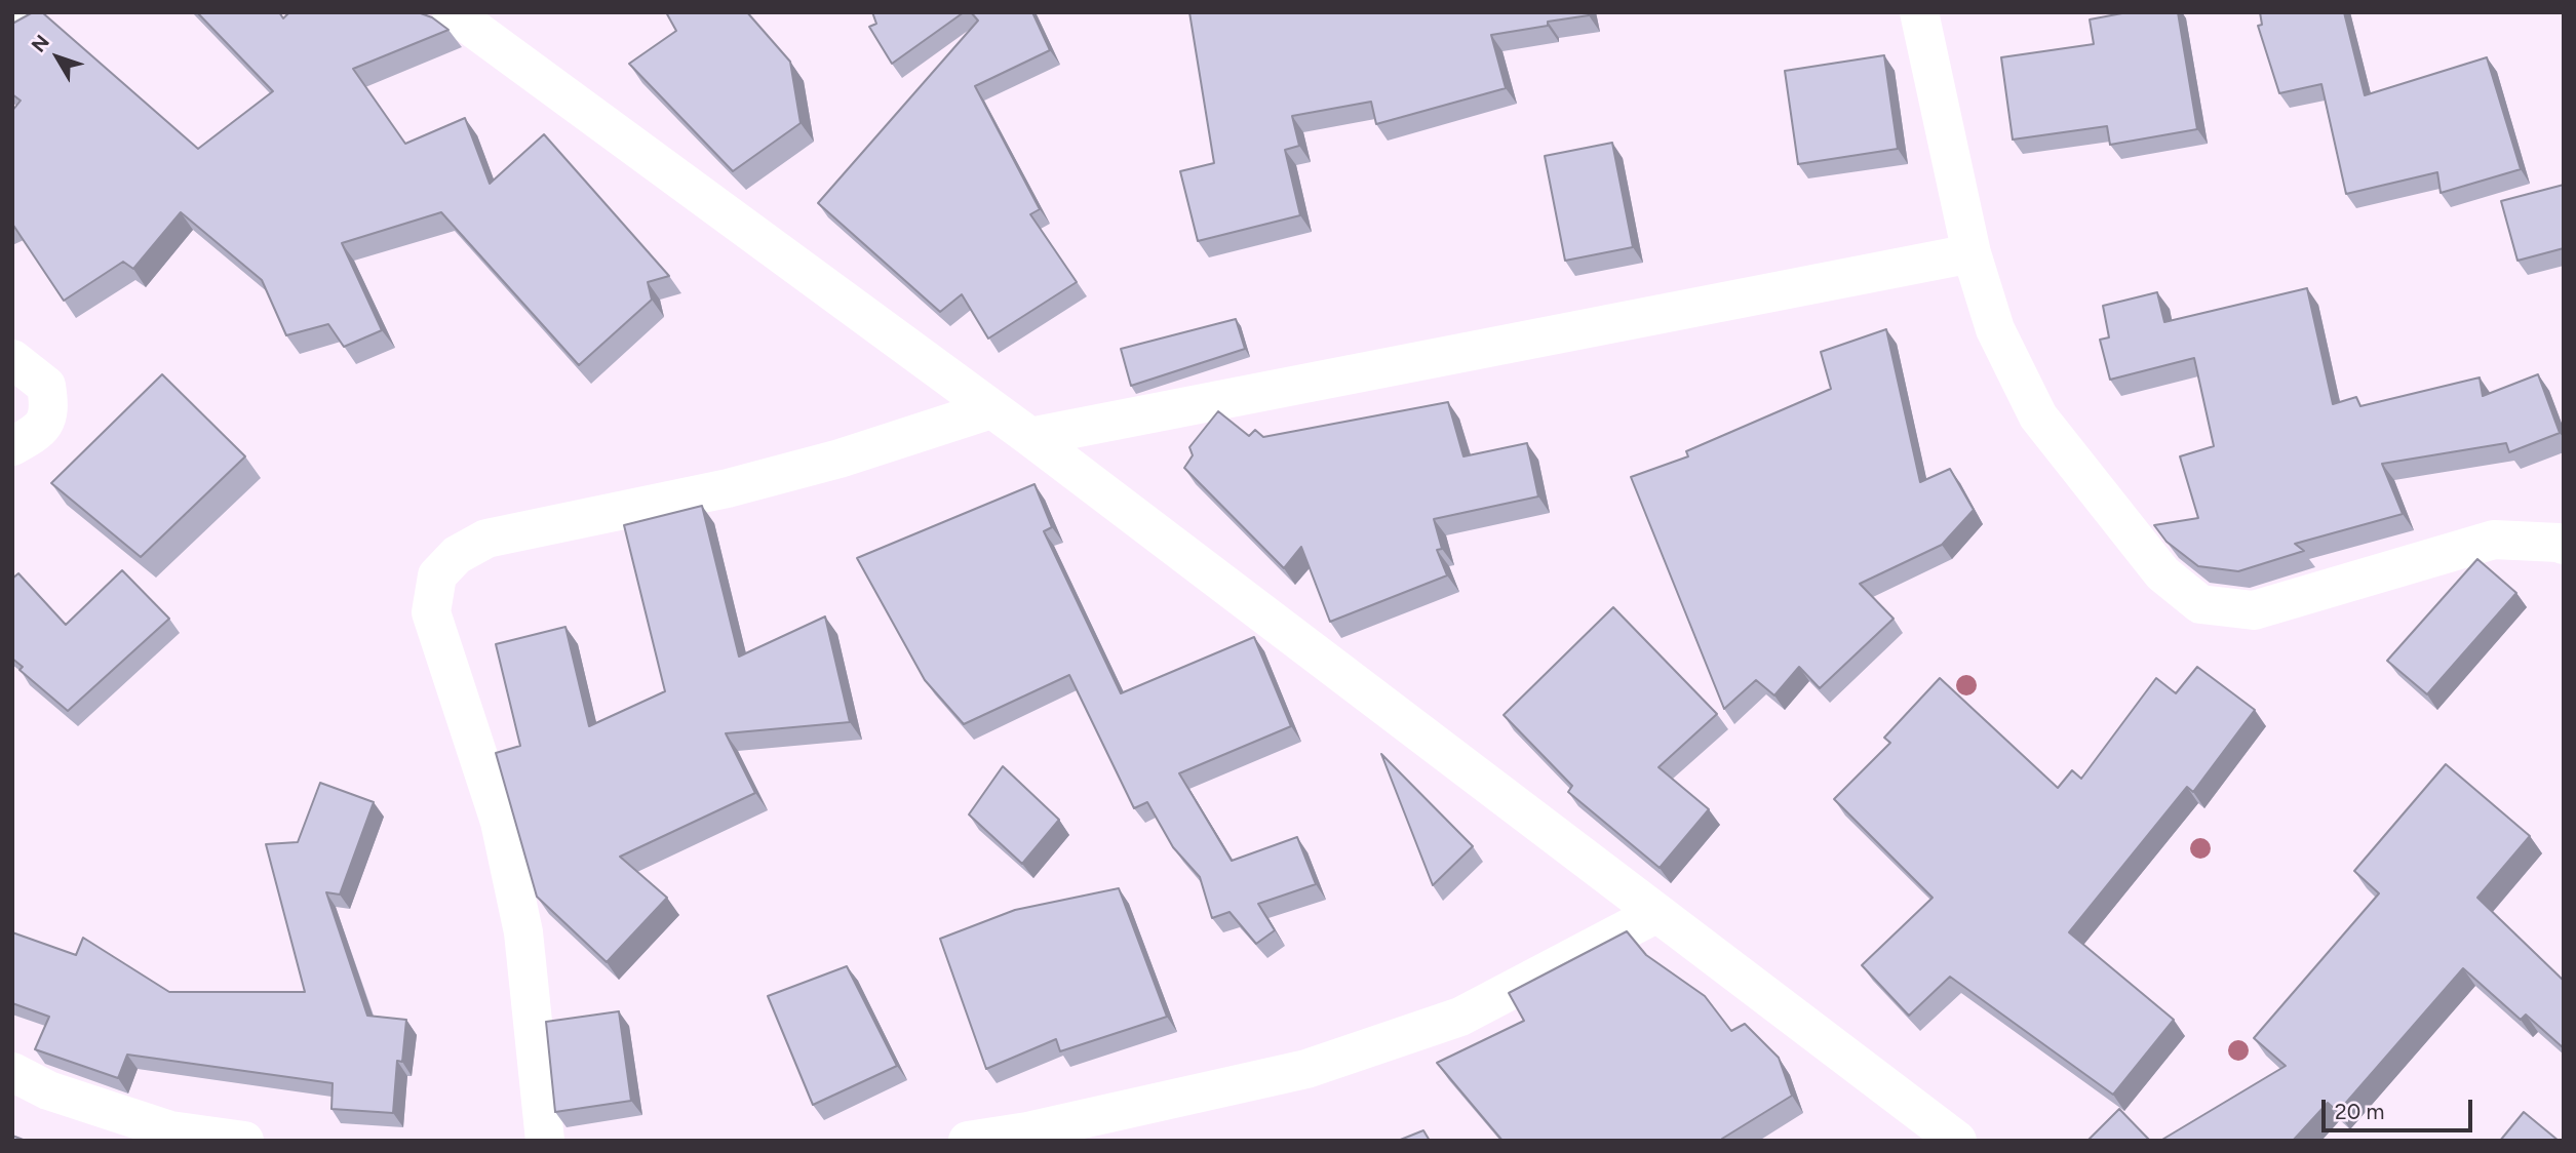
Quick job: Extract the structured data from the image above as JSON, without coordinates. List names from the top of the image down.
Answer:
{
  "scale_bar": "20 m",
  "north": "top left"
}
